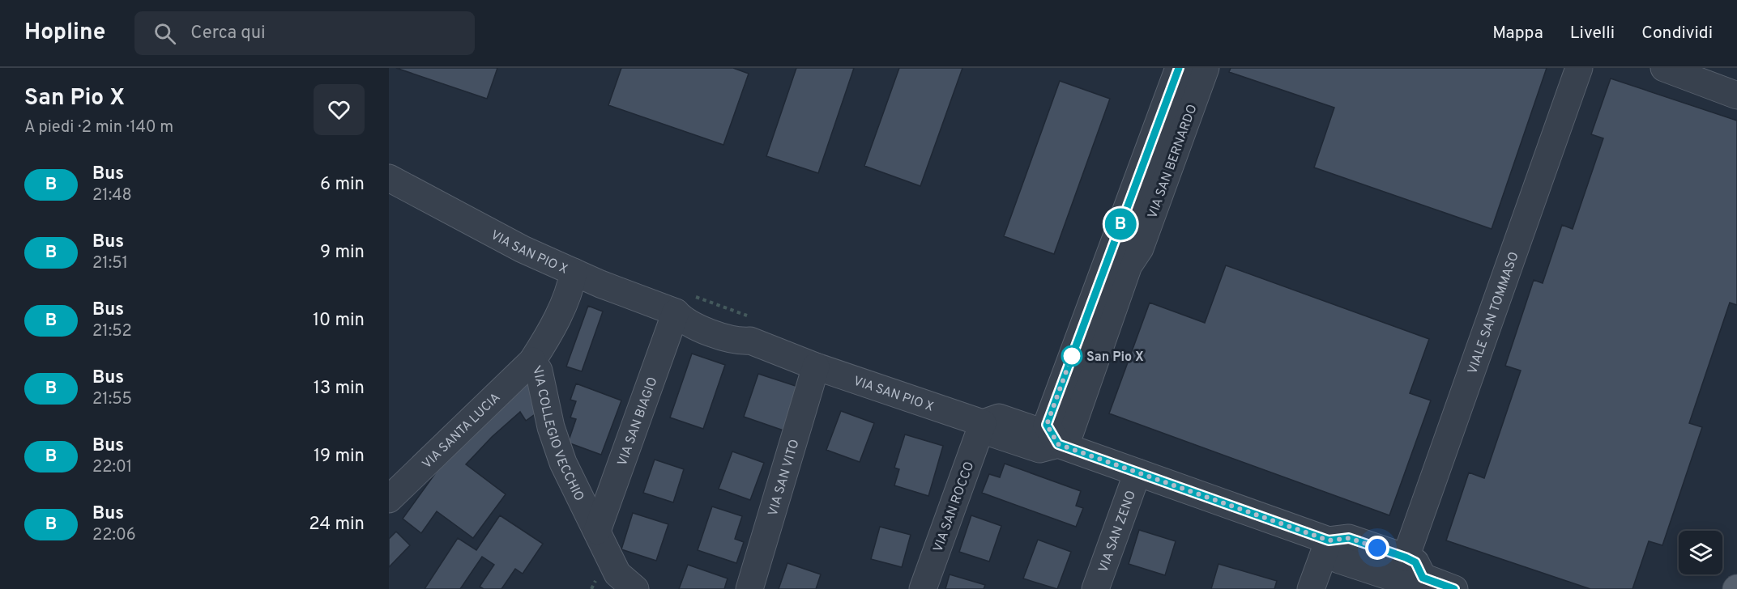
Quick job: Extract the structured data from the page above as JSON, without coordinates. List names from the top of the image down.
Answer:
{
  "streets": {
    "street": [
      "VIA SAN BERNARDO",
      "VIA SAN PIO X",
      "VIALE SAN TOMMASO",
      "VIA SAN BIAGIO",
      "VIA SANTA LUCIA",
      "VIA COLLEGIO VECCHIO",
      "VIA SAN VITO",
      "VIA SAN ROCCO",
      "VIA SAN ZENO"
    ]
  },
  "crossings": [
    ["VIA SAN BERNARDO", "VIA SAN PIO X"],
    ["VIA SAN PIO X", "VIALE SAN TOMMASO"],
    ["VIA SAN PIO X", "VIA SAN BIAGIO"],
    ["VIA SAN PIO X", "VIA COLLEGIO VECCHIO"],
    ["VIA SAN PIO X", "VIA SAN VITO"],
    ["VIA SAN PIO X", "VIA SAN ROCCO"],
    ["VIA SAN PIO X", "VIA SAN ZENO"],
    ["VIA SAN BIAGIO", "VIA COLLEGIO VECCHIO"],
    ["VIA SANTA LUCIA", "VIA COLLEGIO VECCHIO"]
  ],
  "places": ["San Pio X"],
  "lines": ["bus line B"],
  "page": {
    "header": "Hopline",
    "search": "Cerca qui",
    "nav": ["Mappa", "Livelli", "Condividi"],
    "heading": ["San Pio X", "A piedi · 2 min · 140 m"],
    "on_map": "B",
    "list": [
      {
        "mark": "B",
        "name": "Bus",
        "note": "21:48",
        "value": "6 min"
      },
      {
        "mark": "B",
        "name": "Bus",
        "note": "21:51",
        "value": "9 min"
      },
      {
        "mark": "B",
        "name": "Bus",
        "note": "21:52",
        "value": "10 min"
      },
      {
        "mark": "B",
        "name": "Bus",
        "note": "21:55",
        "value": "13 min"
      },
      {
        "mark": "B",
        "name": "Bus",
        "note": "22:01",
        "value": "19 min"
      },
      {
        "mark": "B",
        "name": "Bus",
        "note": "22:06",
        "value": "24 min"
      }
    ]
  }
}
